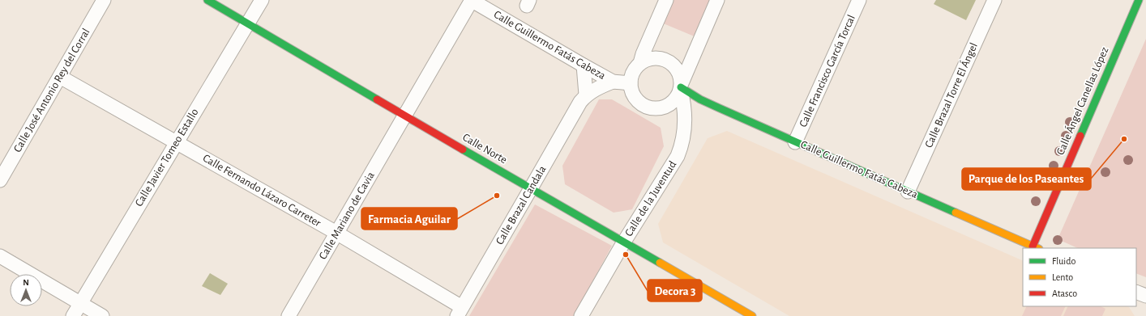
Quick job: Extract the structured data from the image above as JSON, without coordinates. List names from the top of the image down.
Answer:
{
  "streets": {
    "street": [
      "Calle Guillermo Fatás Cabeza",
      "Calle Francisco García Torcal",
      "Calle José Antonio Rey del Corral",
      "Calle Brazal Torre El Ángel",
      "Calle Ángel Canellas López",
      "Calle Norte",
      "Calle Javier Tomeo Estallo",
      "Calle Fernando Lázaro Carreter",
      "Calle de la Juventud",
      "Calle Brazal Candala",
      "Calle Mariano de Cavia"
    ]
  },
  "crossings": [
    ["Calle Guillermo Fatás Cabeza", "Calle Francisco García Torcal"],
    ["Calle Guillermo Fatás Cabeza", "Calle Brazal Torre El Ángel"],
    ["Calle Guillermo Fatás Cabeza", "Calle Ángel Canellas López"],
    ["Calle Guillermo Fatás Cabeza", "Calle de la Juventud"],
    ["Calle Guillermo Fatás Cabeza", "Calle Brazal Candala"],
    ["Calle Guillermo Fatás Cabeza", "Calle Mariano de Cavia"],
    ["Calle José Antonio Rey del Corral", "Calle Fernando Lázaro Carreter"],
    ["Calle Norte", "Calle Javier Tomeo Estallo"],
    ["Calle Norte", "Calle de la Juventud"],
    ["Calle Norte", "Calle Brazal Candala"],
    ["Calle Norte", "Calle Mariano de Cavia"],
    ["Calle Javier Tomeo Estallo", "Calle Fernando Lázaro Carreter"],
    ["Calle Fernando Lázaro Carreter", "Calle Brazal Candala"],
    ["Calle Fernando Lázaro Carreter", "Calle Mariano de Cavia"]
  ],
  "places": ["Parque de los Paseantes", "Farmacia Aguilar", "Decora 3"],
  "legend": ["Fluido", "Lento", "Atasco"],
  "north": "top"
}
